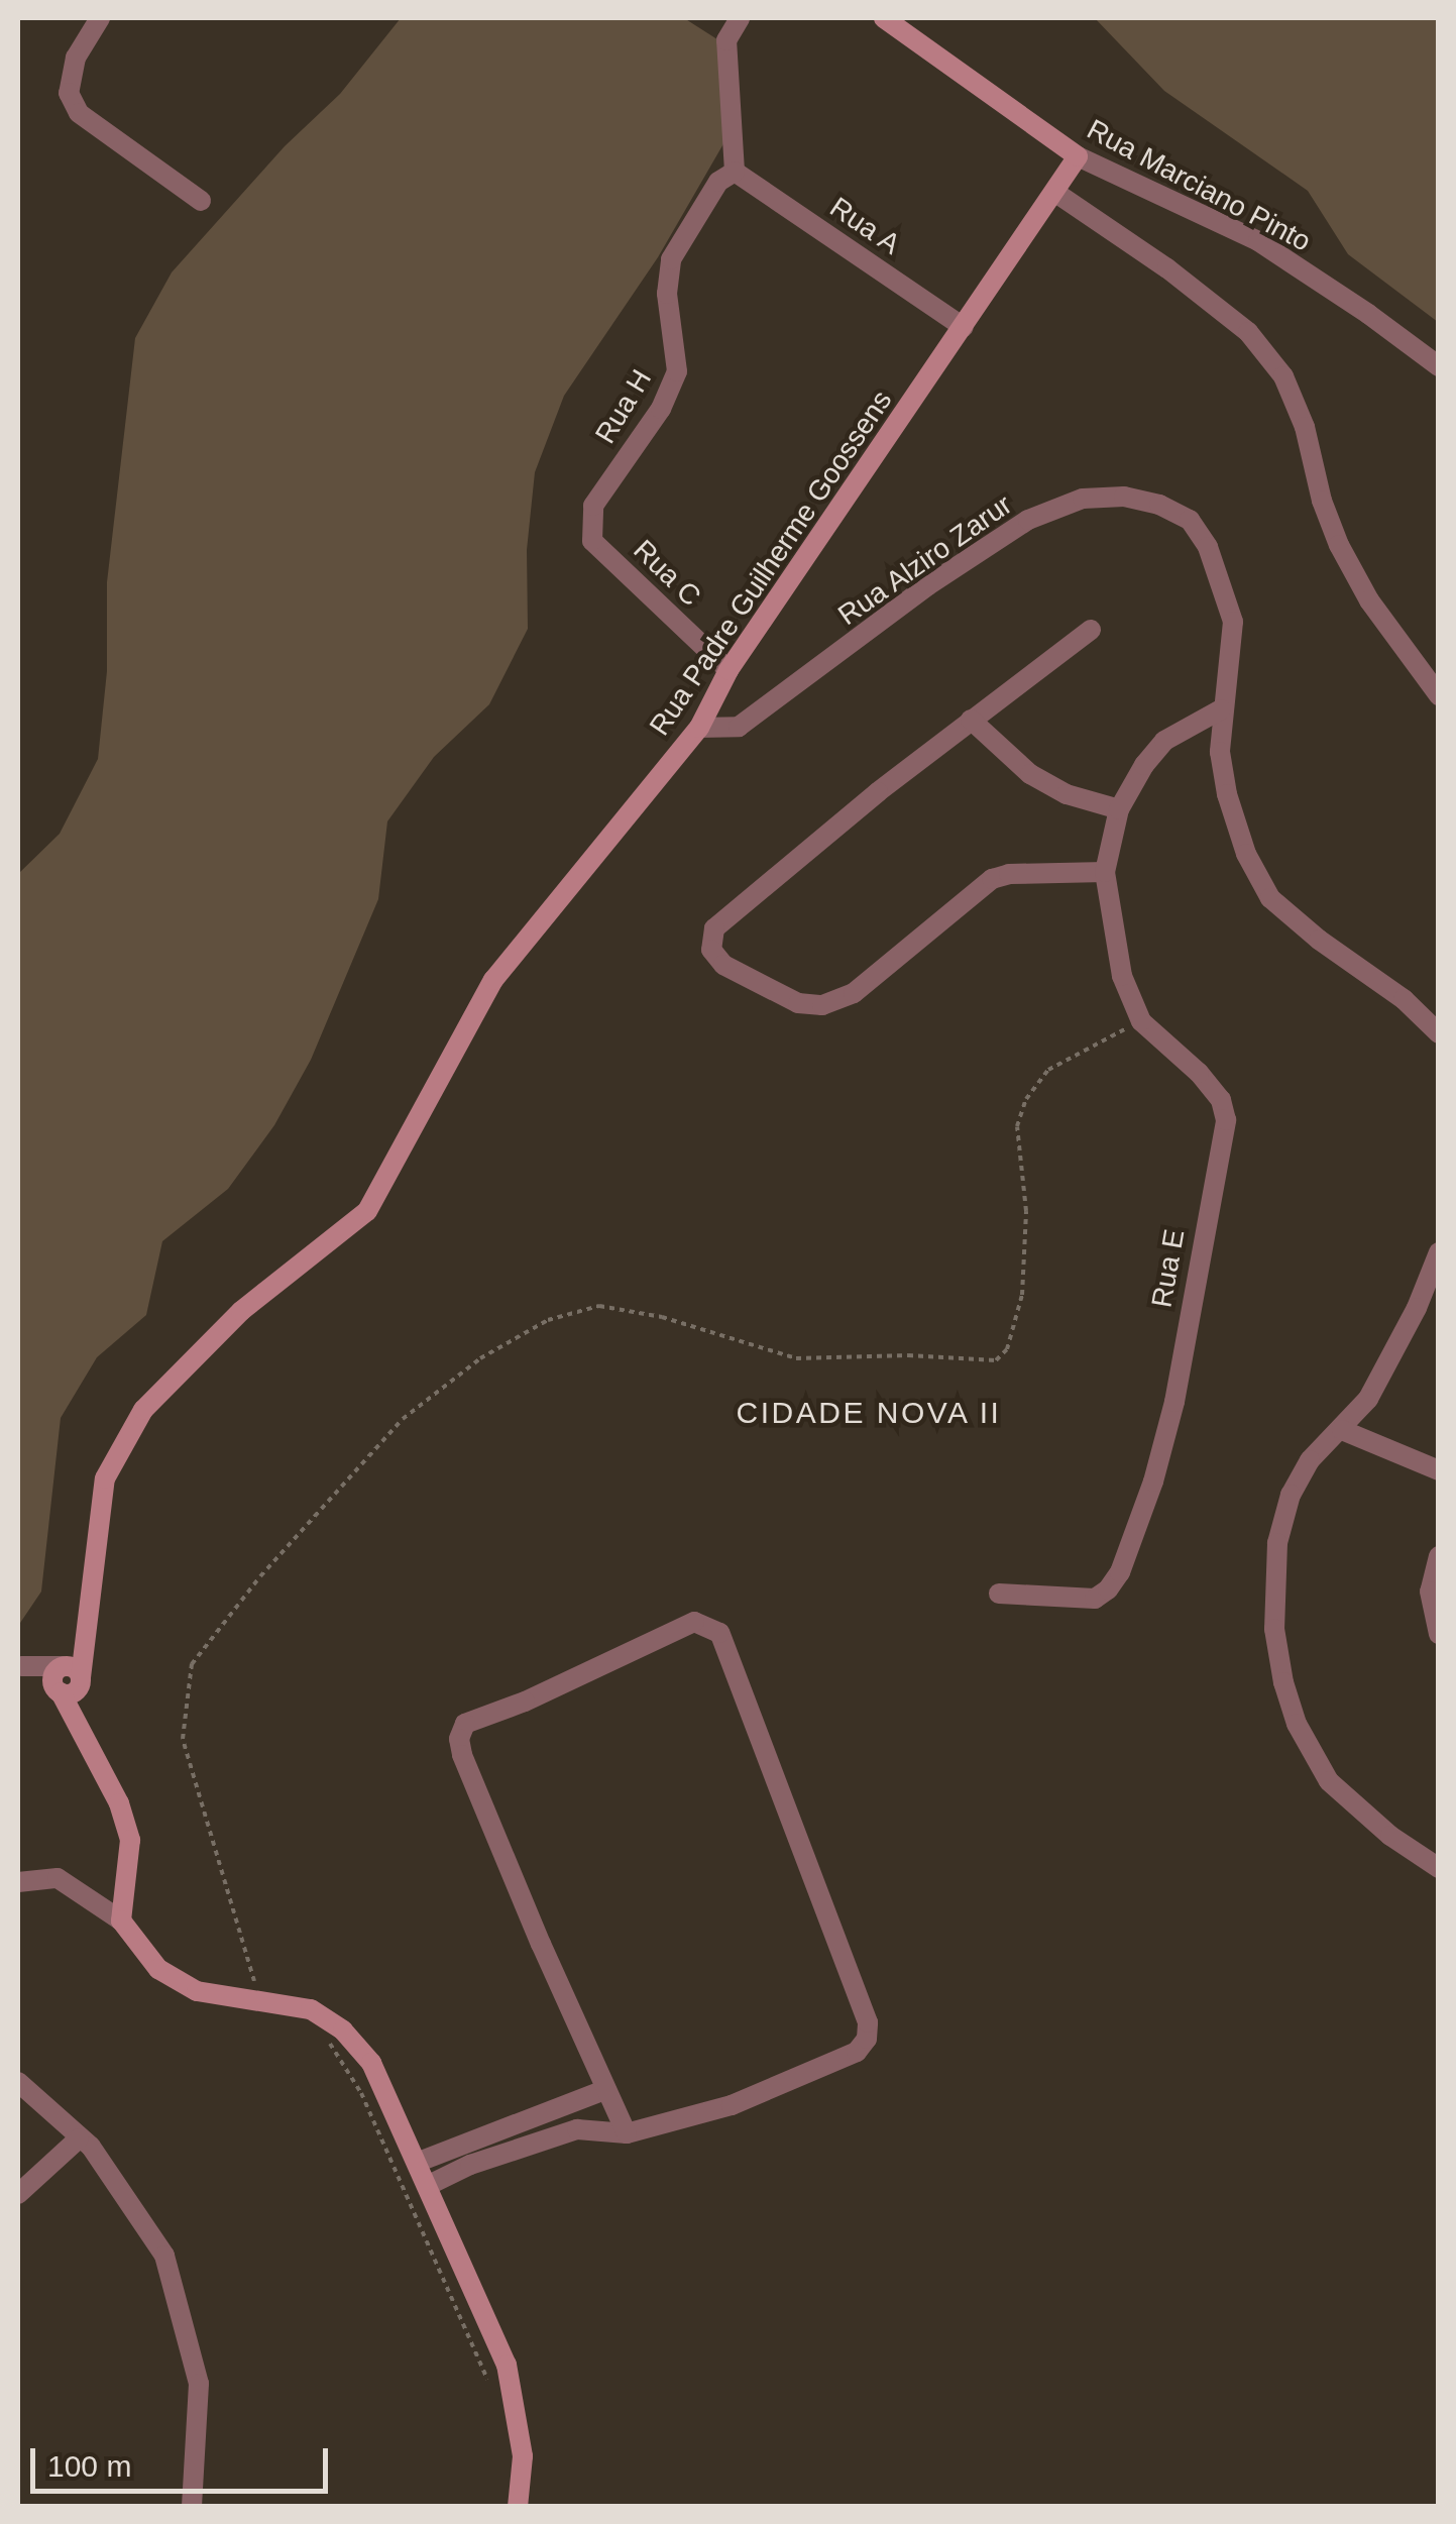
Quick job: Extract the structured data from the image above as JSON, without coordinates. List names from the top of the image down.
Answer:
{
  "streets": {
    "street": [
      "Rua Marciano Pinto",
      "Rua A",
      "Rua H",
      "Rua Alziro Zarur",
      "Rua Padre Guilherme Goossens",
      "Rua C",
      "Rua E"
    ]
  },
  "crossings": [
    ["Rua Marciano Pinto", "Rua Padre Guilherme Goossens"],
    ["Rua A", "Rua H"],
    ["Rua A", "Rua Padre Guilherme Goossens"],
    ["Rua H", "Rua C"],
    ["Rua Alziro Zarur", "Rua Padre Guilherme Goossens"],
    ["Rua Padre Guilherme Goossens", "Rua C"]
  ],
  "districts": ["CIDADE NOVA II"],
  "scale_bar": "100 m"
}
